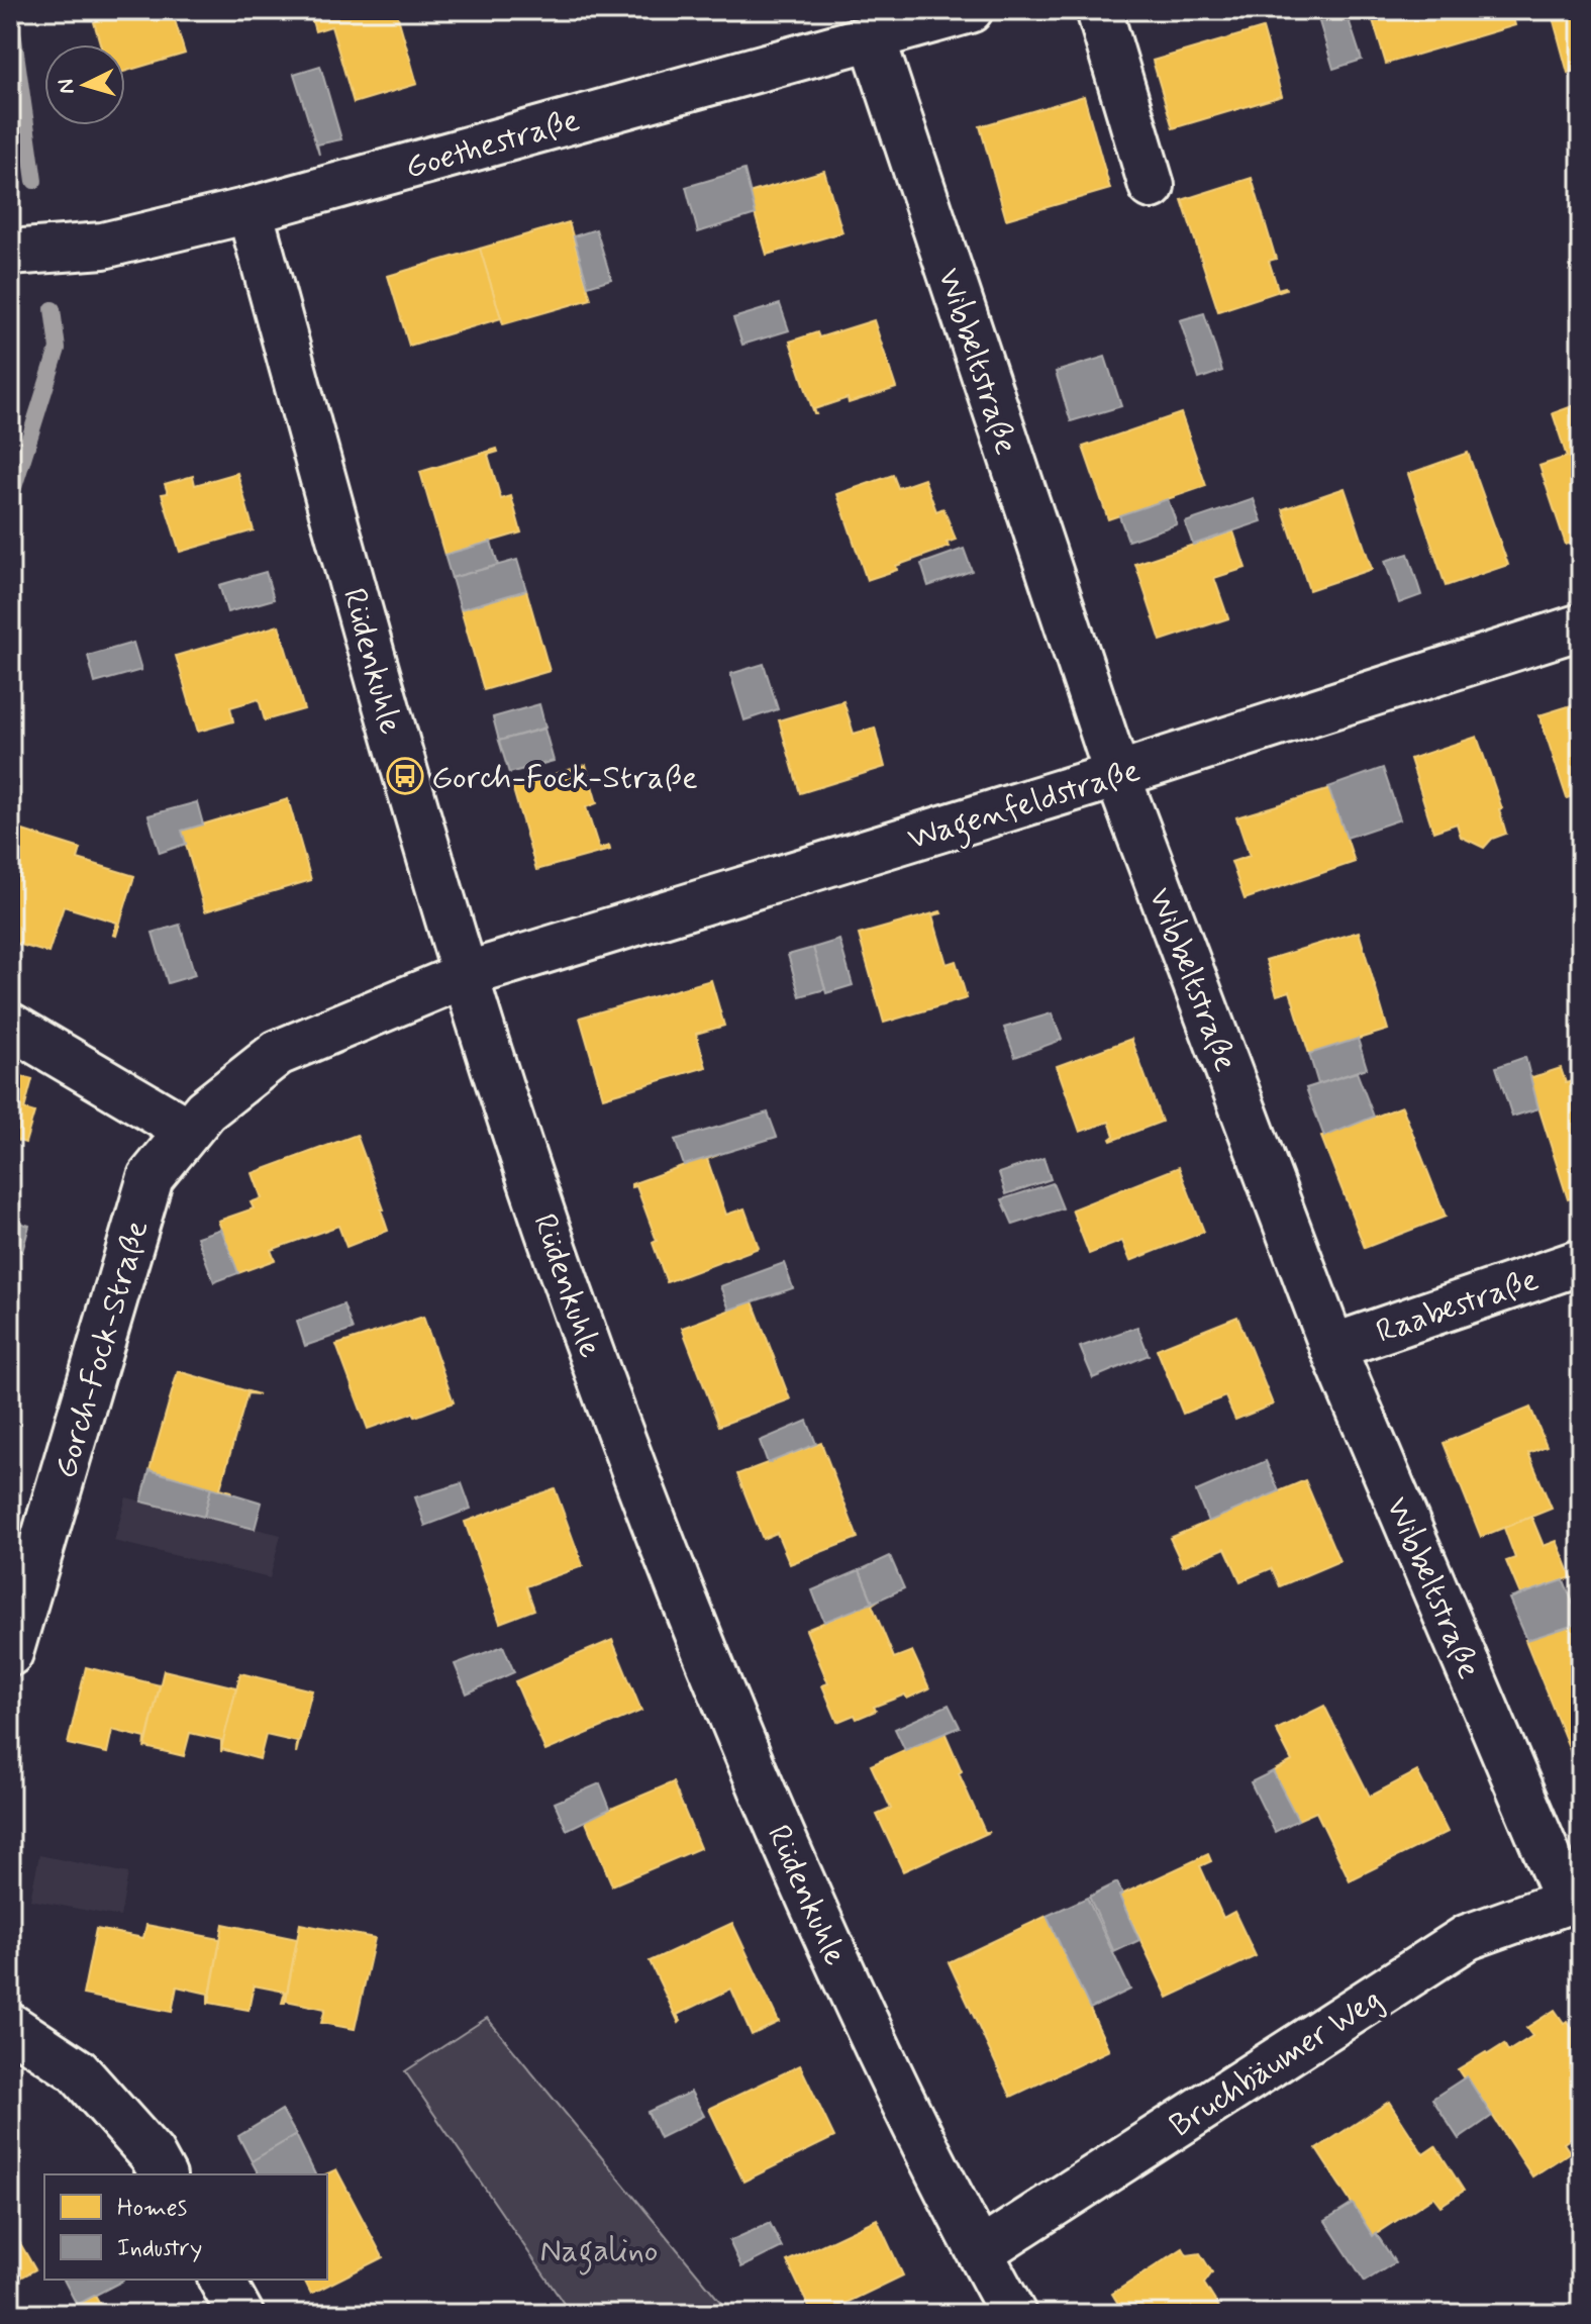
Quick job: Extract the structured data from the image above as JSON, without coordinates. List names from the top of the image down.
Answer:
{
  "streets": {
    "street": [
      "Goethestraße",
      "Wibbeltstraße",
      "Rüdenkuhle",
      "Wagenfeldstraße",
      "Raabestraße",
      "Gorch-Fock-Straße",
      "Bruchbäumer Weg"
    ]
  },
  "crossings": [
    ["Goethestraße", "Wibbeltstraße"],
    ["Goethestraße", "Rüdenkuhle"],
    ["Wibbeltstraße", "Wagenfeldstraße"],
    ["Wibbeltstraße", "Raabestraße"],
    ["Wibbeltstraße", "Bruchbäumer Weg"],
    ["Rüdenkuhle", "Wagenfeldstraße"],
    ["Rüdenkuhle", "Gorch-Fock-Straße"],
    ["Rüdenkuhle", "Bruchbäumer Weg"],
    ["Wagenfeldstraße", "Gorch-Fock-Straße"]
  ],
  "parks": ["Nagalino"],
  "places": {
    "bus stop": ["Gorch-Fock-Straße"]
  },
  "legend": ["Homes", "Industry"],
  "north": "left"
}
